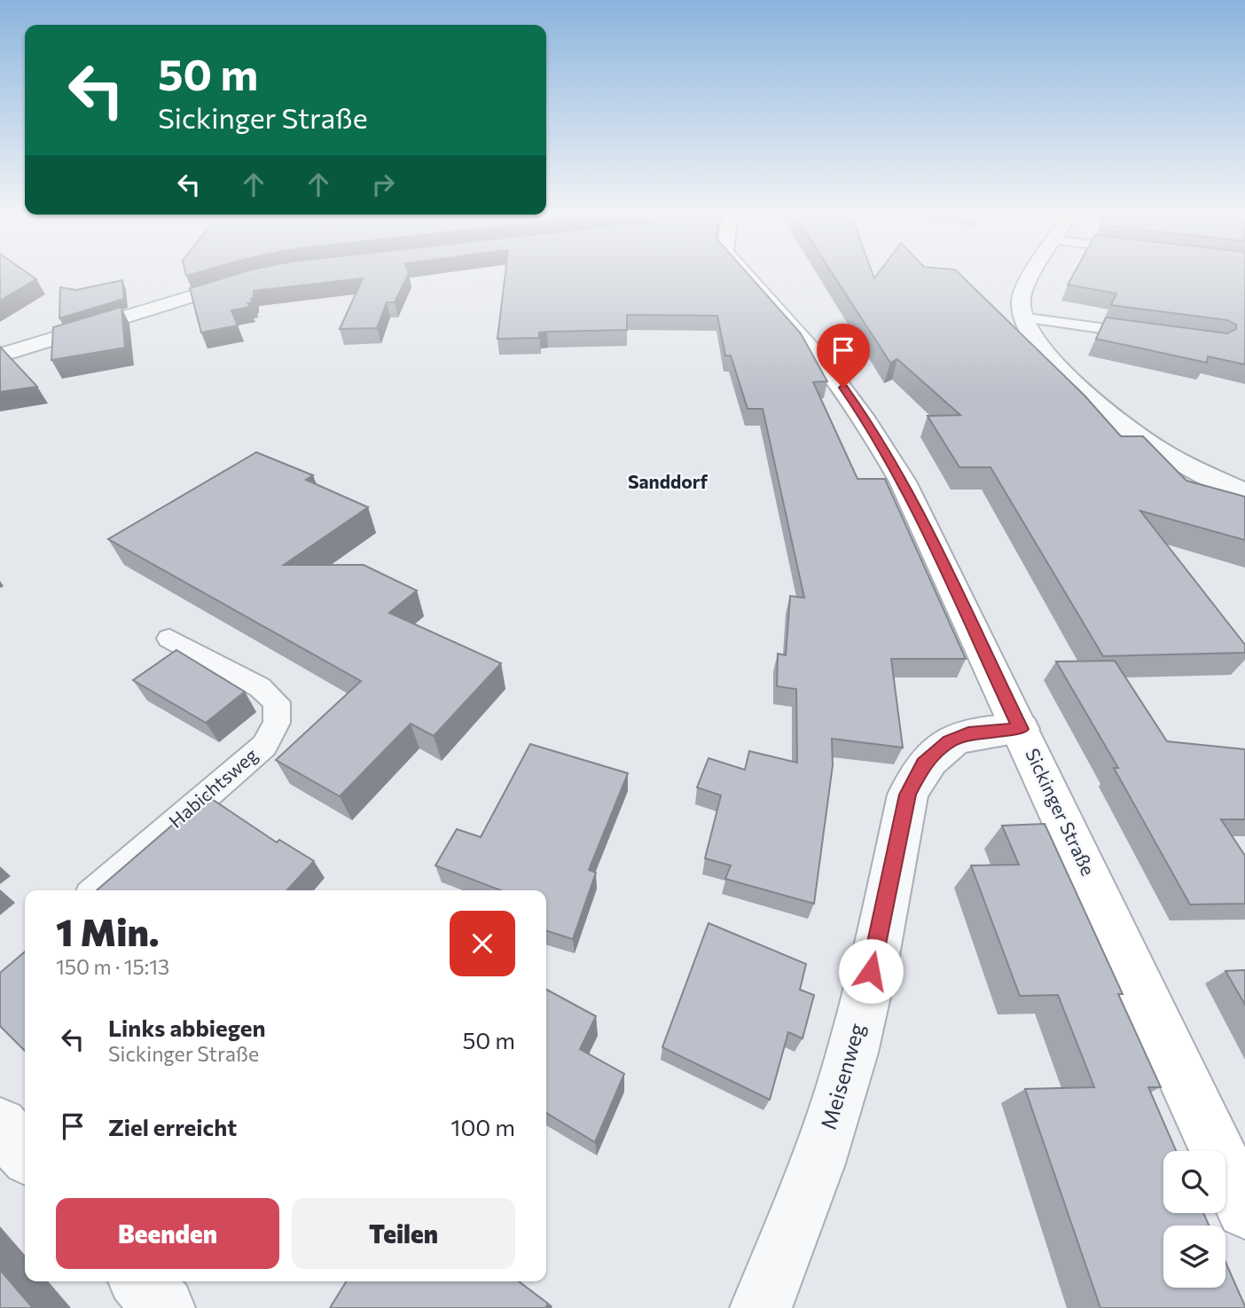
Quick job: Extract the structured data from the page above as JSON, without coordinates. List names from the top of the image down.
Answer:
{
  "streets": {
    "street": ["Sickinger Straße", "Meisenweg"],
    "lane": ["Habichtsweg"]
  },
  "crossings": [
    ["Sickinger Straße", "Meisenweg"]
  ],
  "districts": ["Sanddorf"],
  "page": {
    "turn": ["50 m", "Sickinger Straße"],
    "heading": ["1 Min.", "150 m · 15:13"],
    "list": [
      {
        "name": "Links abbiegen",
        "note": "Sickinger Straße",
        "value": "50 m"
      },
      {
        "name": "Ziel erreicht",
        "value": "100 m"
      }
    ],
    "buttons": ["Beenden", "Teilen"]
  }
}
